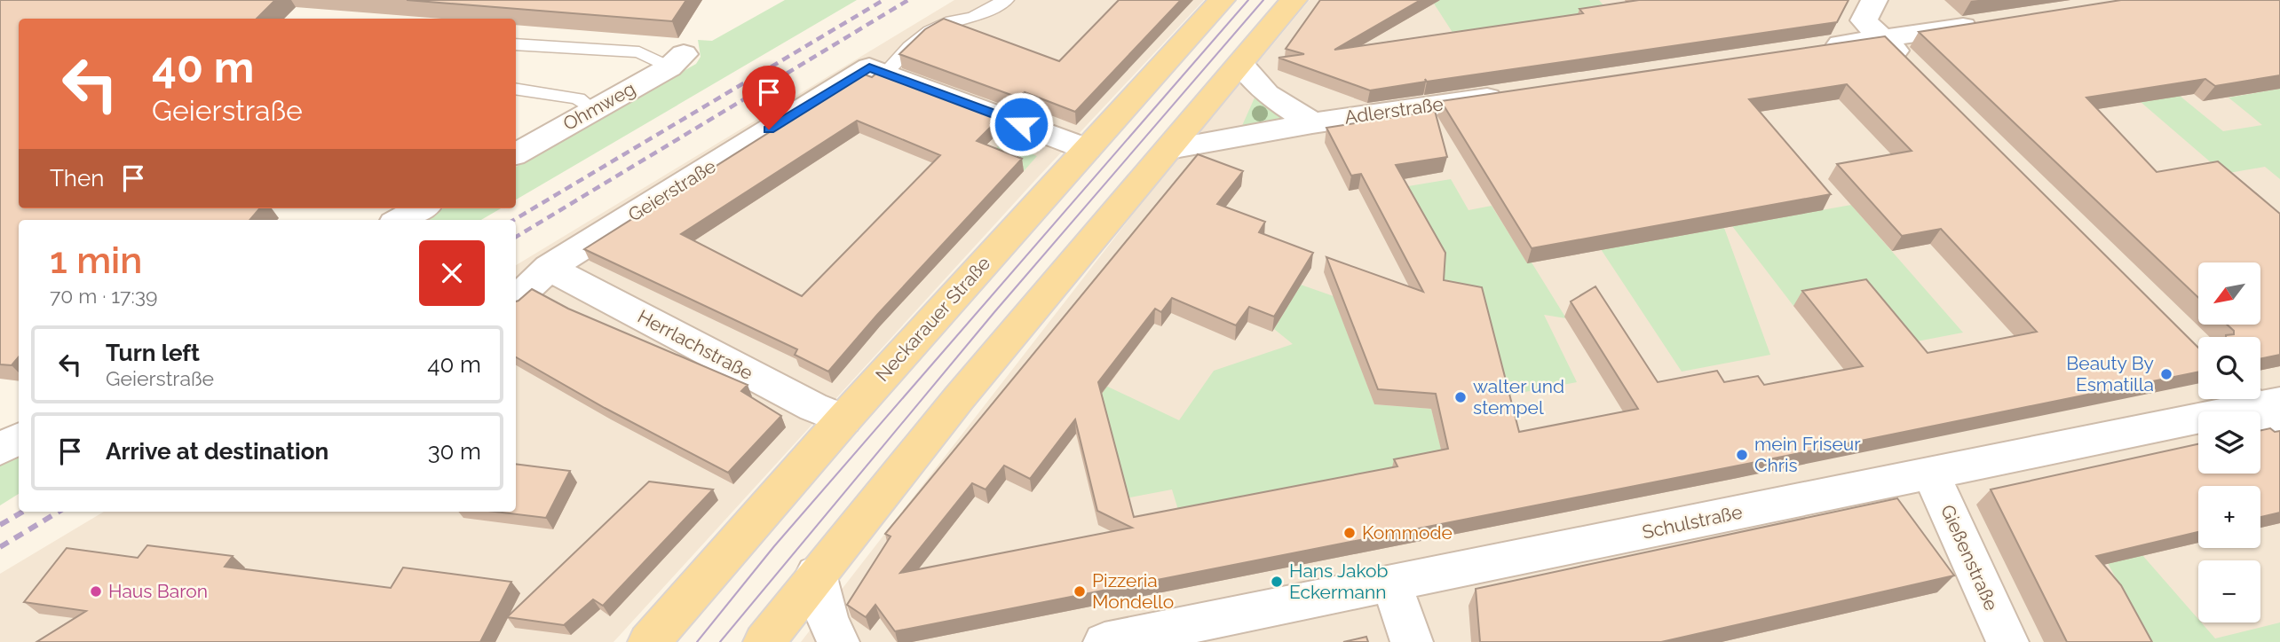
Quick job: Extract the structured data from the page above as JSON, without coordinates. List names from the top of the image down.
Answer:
{
  "streets": {
    "main road": ["Neckarauer Straße"],
    "street": [
      "Ohmweg",
      "Adlerstraße",
      "Geierstraße",
      "Herrlachstraße",
      "Schulstraße",
      "Gießenstraße"
    ]
  },
  "crossings": [
    ["Geierstraße", "Herrlachstraße"],
    ["Neckarauer Straße", "Herrlachstraße"],
    ["Schulstraße", "Gießenstraße"]
  ],
  "places": [
    "Beauty By Esmatilla",
    "walter und stempel",
    "mein Friseur Chris",
    "Kommode",
    "Hans Jakob Eckermann",
    "Haus Baron",
    "Pizzeria Mondello"
  ],
  "north": "bottom left",
  "page": {
    "turn": ["40 m", "Geierstraße"],
    "then": "Then",
    "heading": ["1 min", "70 m · 17:39"],
    "map_buttons": ["+", "−"],
    "list": [
      {
        "name": "Turn left",
        "note": "Geierstraße",
        "value": "40 m"
      },
      {
        "name": "Arrive at destination",
        "value": "30 m"
      }
    ]
  }
}
